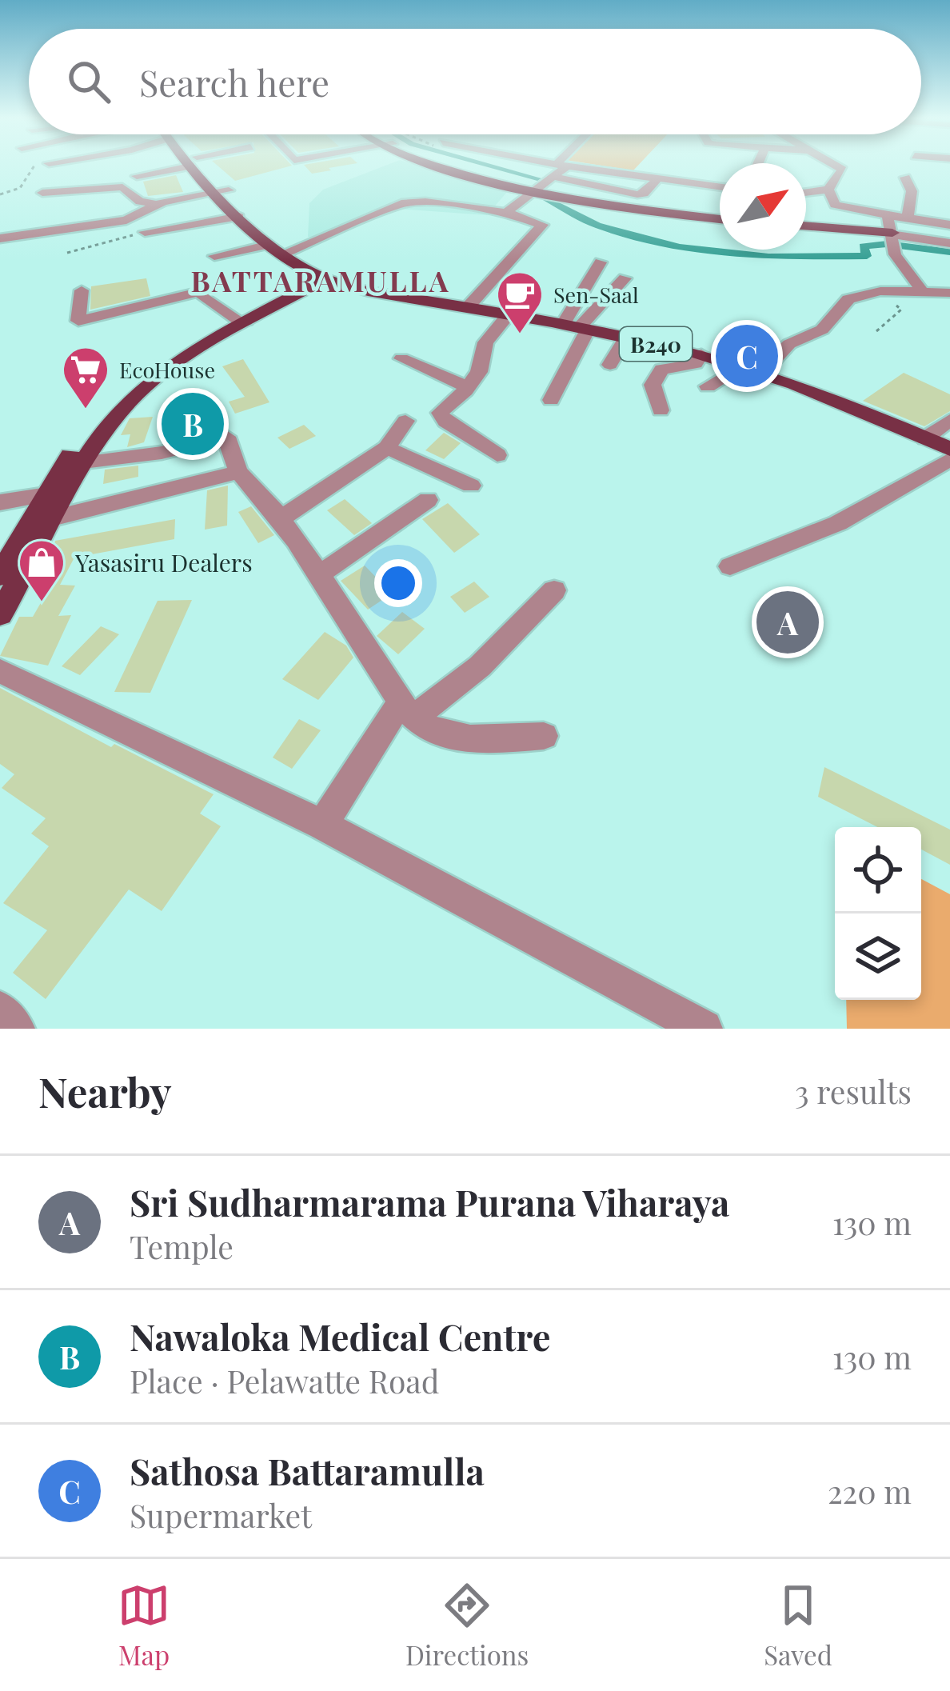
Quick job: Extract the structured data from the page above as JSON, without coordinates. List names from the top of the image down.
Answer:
{
  "streets": {
    "main road": ["B240"]
  },
  "districts": ["BATTARAMULLA"],
  "places": {
    "cafe": ["Sen-Saal"],
    "supermarket": ["EcoHouse"],
    "shop": ["Yasasiru Dealers"]
  },
  "north": "top right",
  "page": {
    "search": "Search here",
    "pins": ["C", "B", "A"],
    "heading": ["Nearby", "3 results"],
    "list": [
      {
        "mark": "A",
        "name": "Sri Sudharmarama Purana Viharaya",
        "note": "Temple",
        "value": "130 m"
      },
      {
        "mark": "B",
        "name": "Nawaloka Medical Centre",
        "note": "Place · Pelawatte Road",
        "value": "130 m"
      },
      {
        "mark": "C",
        "name": "Sathosa Battaramulla",
        "note": "Supermarket",
        "value": "220 m"
      }
    ],
    "nav": ["Map", "Directions", "Saved"]
  }
}
